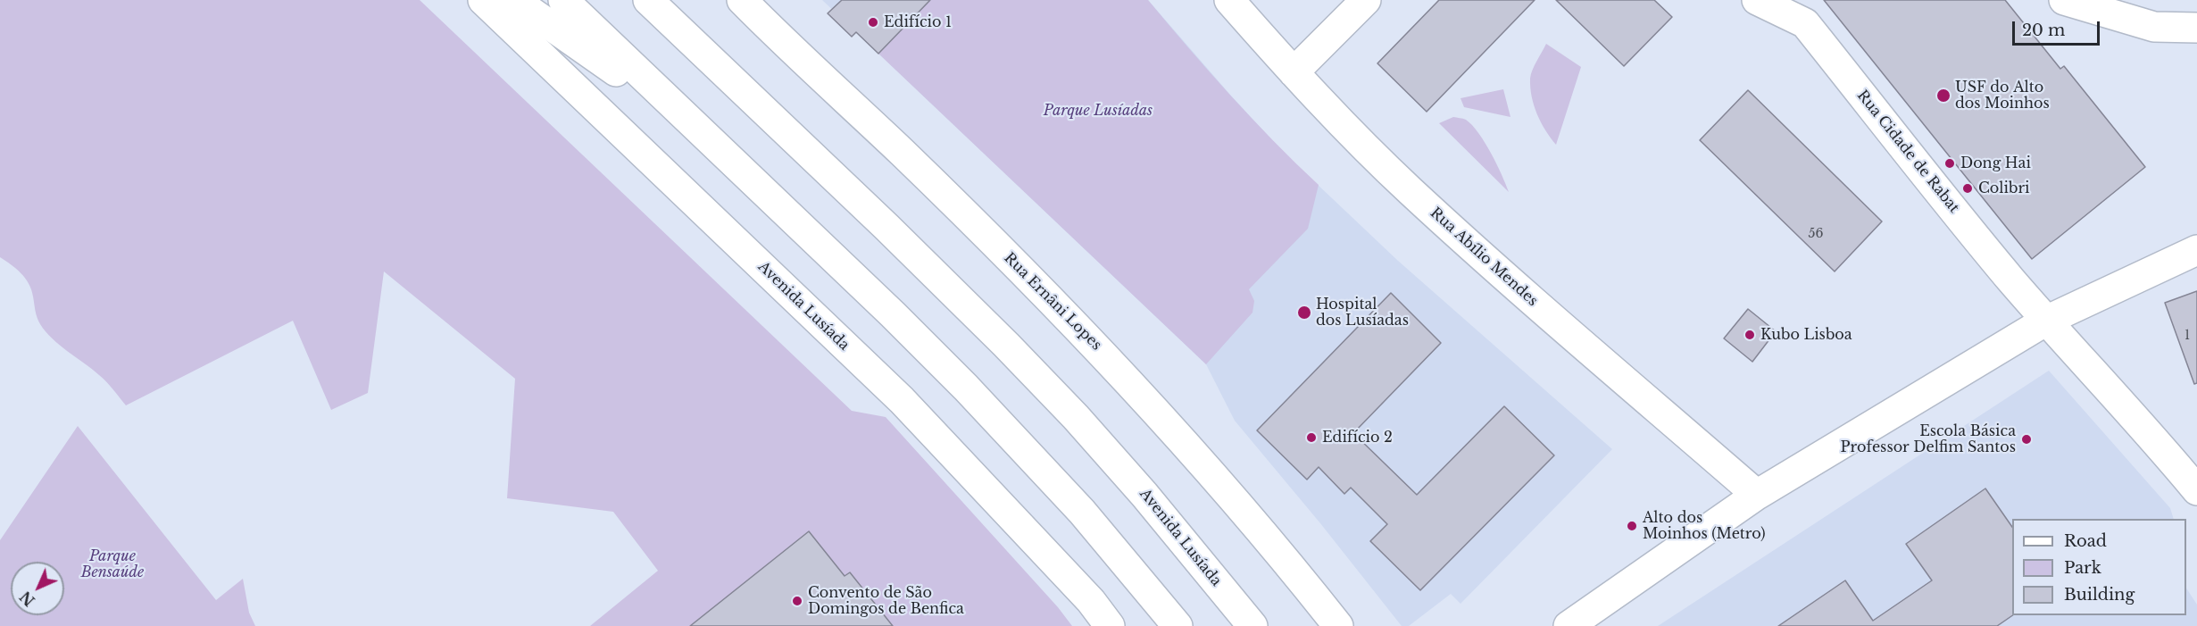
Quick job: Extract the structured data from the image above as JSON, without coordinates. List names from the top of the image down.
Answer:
{
  "streets": {
    "street": [
      "Rua Cidade de Rabat",
      "Rua Abílio Mendes",
      "Rua Ernâni Lopes",
      "Avenida Lusíada"
    ]
  },
  "parks": ["Parque Lusíadas", "Parque Bensaúde"],
  "places": [
    "Edifício 1",
    "USF do Alto dos Moinhos",
    "Dong Hai",
    "Colibri",
    "Hospital dos Lusíadas",
    "Kubo Lisboa",
    "Edifício 2",
    "Escola Básica Professor Delfim Santos",
    "Alto dos Moinhos (Metro)",
    "Convento de São Domingos de Benfica"
  ],
  "house_numbers": ["56", "1"],
  "legend": ["Road", "Park", "Building"],
  "scale_bar": "20 m",
  "north": "bottom left"
}
